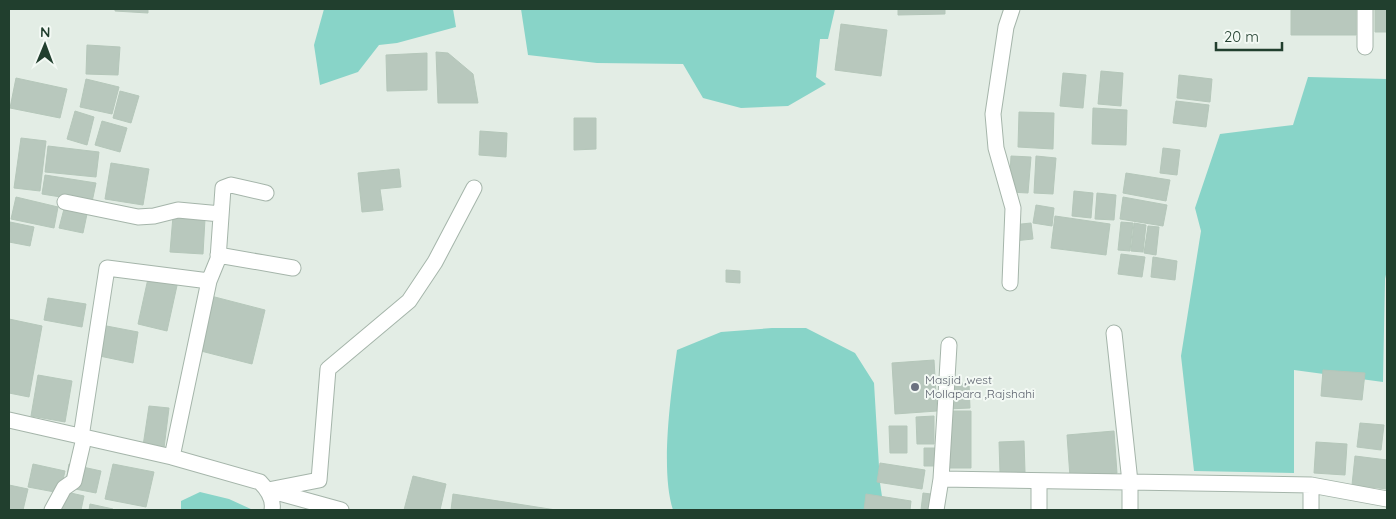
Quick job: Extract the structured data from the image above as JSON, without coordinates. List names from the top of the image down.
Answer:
{
  "places": ["Masjid ,west Mollapara ,Rajshahi"],
  "scale_bar": "20 m",
  "north": "top"
}
